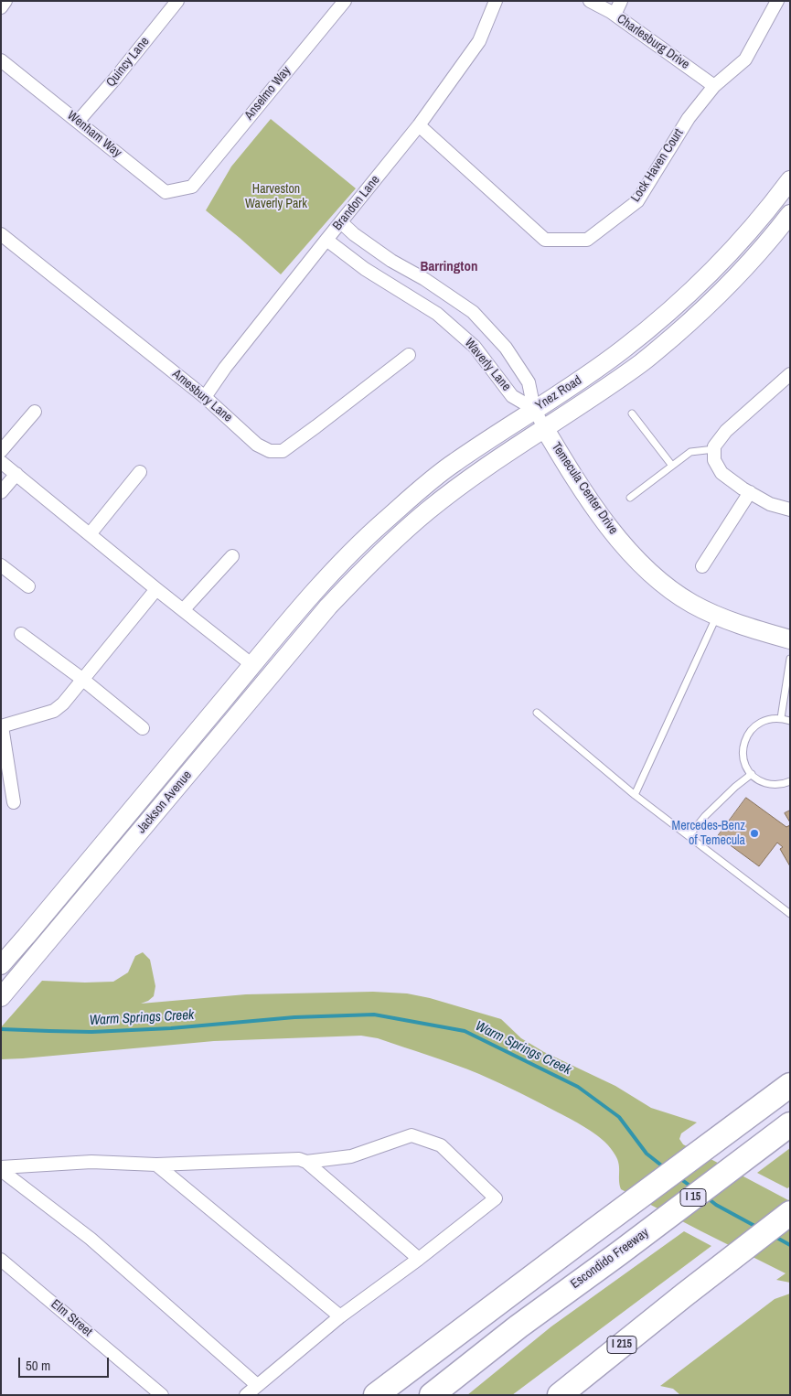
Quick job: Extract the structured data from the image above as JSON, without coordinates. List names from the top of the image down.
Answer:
{
  "streets": {
    "highway": ["I 15", "Escondido Freeway", "I 215"],
    "main road": ["Ynez Road", "Temecula Center Drive", "Jackson Avenue"],
    "street": [
      "Charlesburg Drive",
      "Quincy Lane",
      "Anselmo Way",
      "Wenham Way",
      "Lock Haven Court",
      "Brandon Lane",
      "Waverly Lane",
      "Amesbury Lane",
      "Elm Street"
    ]
  },
  "crossings": [
    ["Charlesburg Drive", "Lock Haven Court"],
    ["Quincy Lane", "Wenham Way"],
    ["Anselmo Way", "Wenham Way"],
    ["Lock Haven Court", "Brandon Lane"],
    ["Brandon Lane", "Waverly Lane"],
    ["Brandon Lane", "Amesbury Lane"],
    ["Waverly Lane", "Ynez Road"],
    ["Ynez Road", "Temecula Center Drive"],
    ["Ynez Road", "Jackson Avenue"]
  ],
  "districts": ["Barrington"],
  "water": ["Warm Springs Creek"],
  "parks": ["Harveston Waverly Park"],
  "places": ["Mercedes-Benz of Temecula"],
  "scale_bar": "50 m"
}
